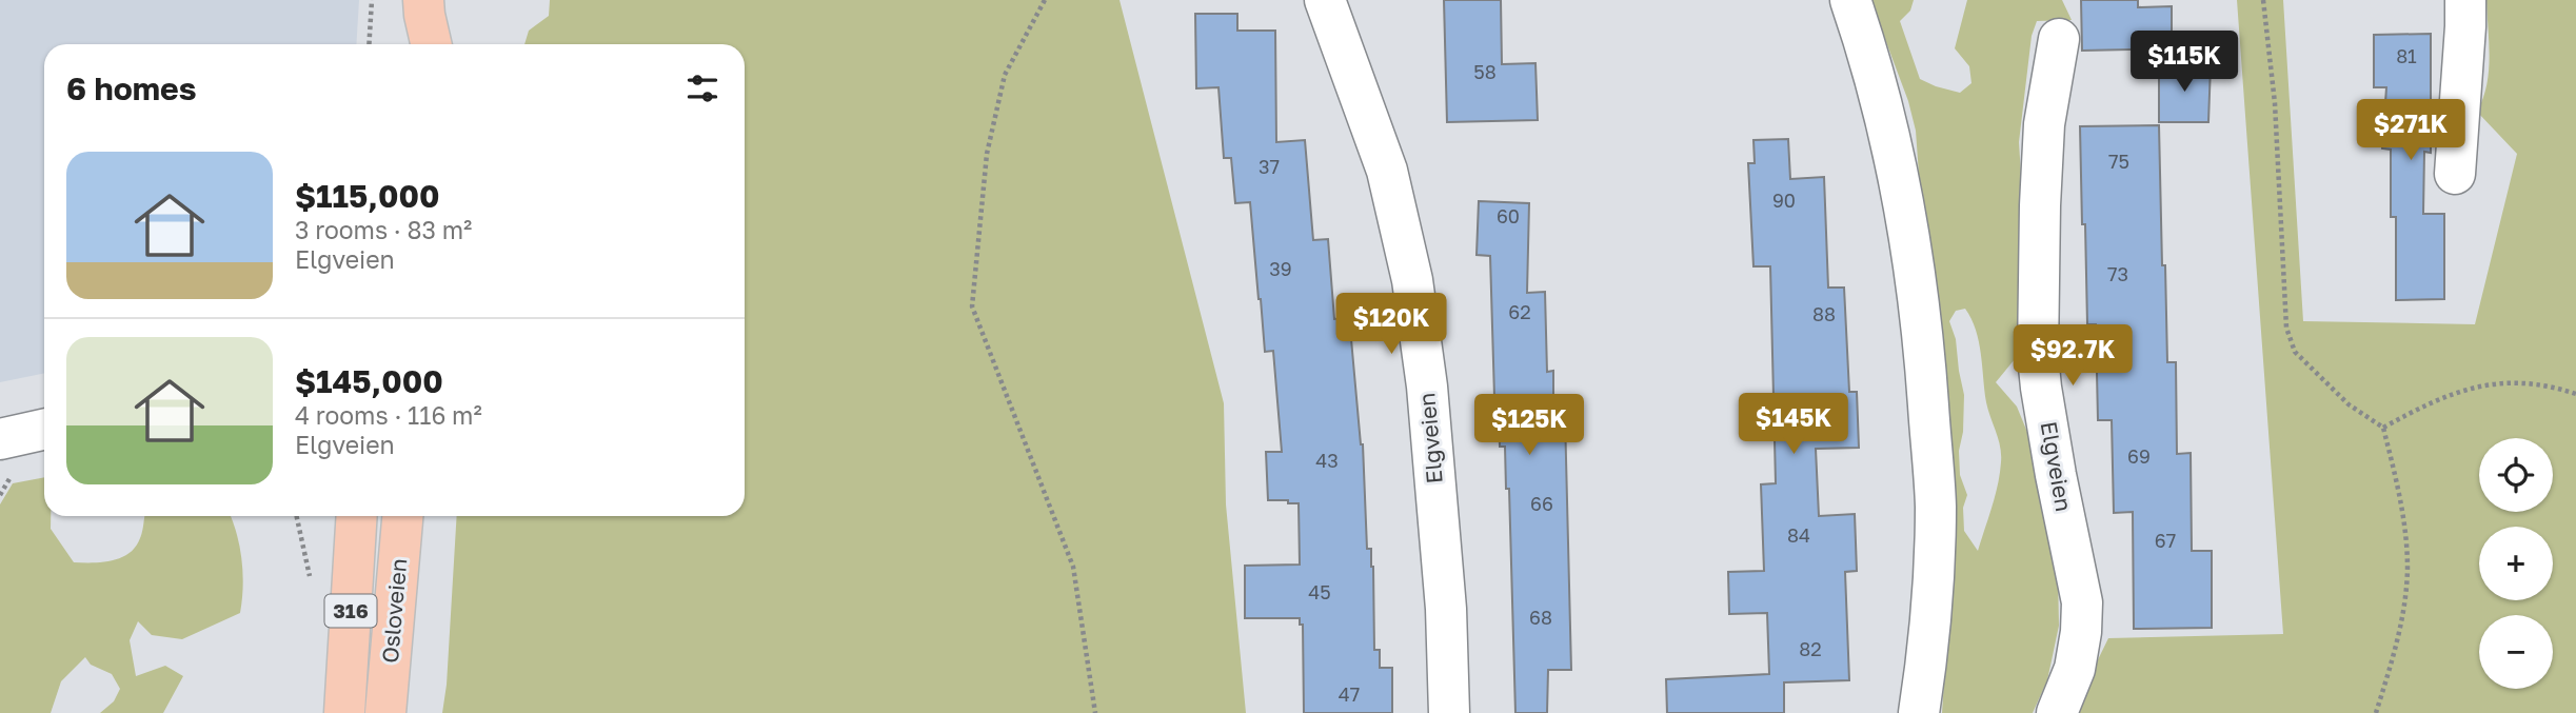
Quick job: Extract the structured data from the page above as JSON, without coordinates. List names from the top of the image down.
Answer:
{
  "streets": {
    "main road": ["316", "Osloveien"],
    "street": ["Elgveien"]
  },
  "house_numbers": [
    "81",
    "58",
    "75",
    "37",
    "90",
    "60",
    "39",
    "73",
    "62",
    "88",
    "69",
    "43",
    "66",
    "84",
    "67",
    "45",
    "68",
    "82",
    "47"
  ],
  "page": {
    "price": [
      "$115K",
      "$271K",
      "$120K",
      "$92.7K",
      "$145K",
      "$125K"
    ],
    "heading": "6 homes",
    "list": [
      {
        "name": "$115,000",
        "note": "3 rooms · 83 m² · Elgveien"
      },
      {
        "name": "$145,000",
        "note": "4 rooms · 116 m² · Elgveien"
      }
    ],
    "map_buttons": ["+", "−"]
  }
}
